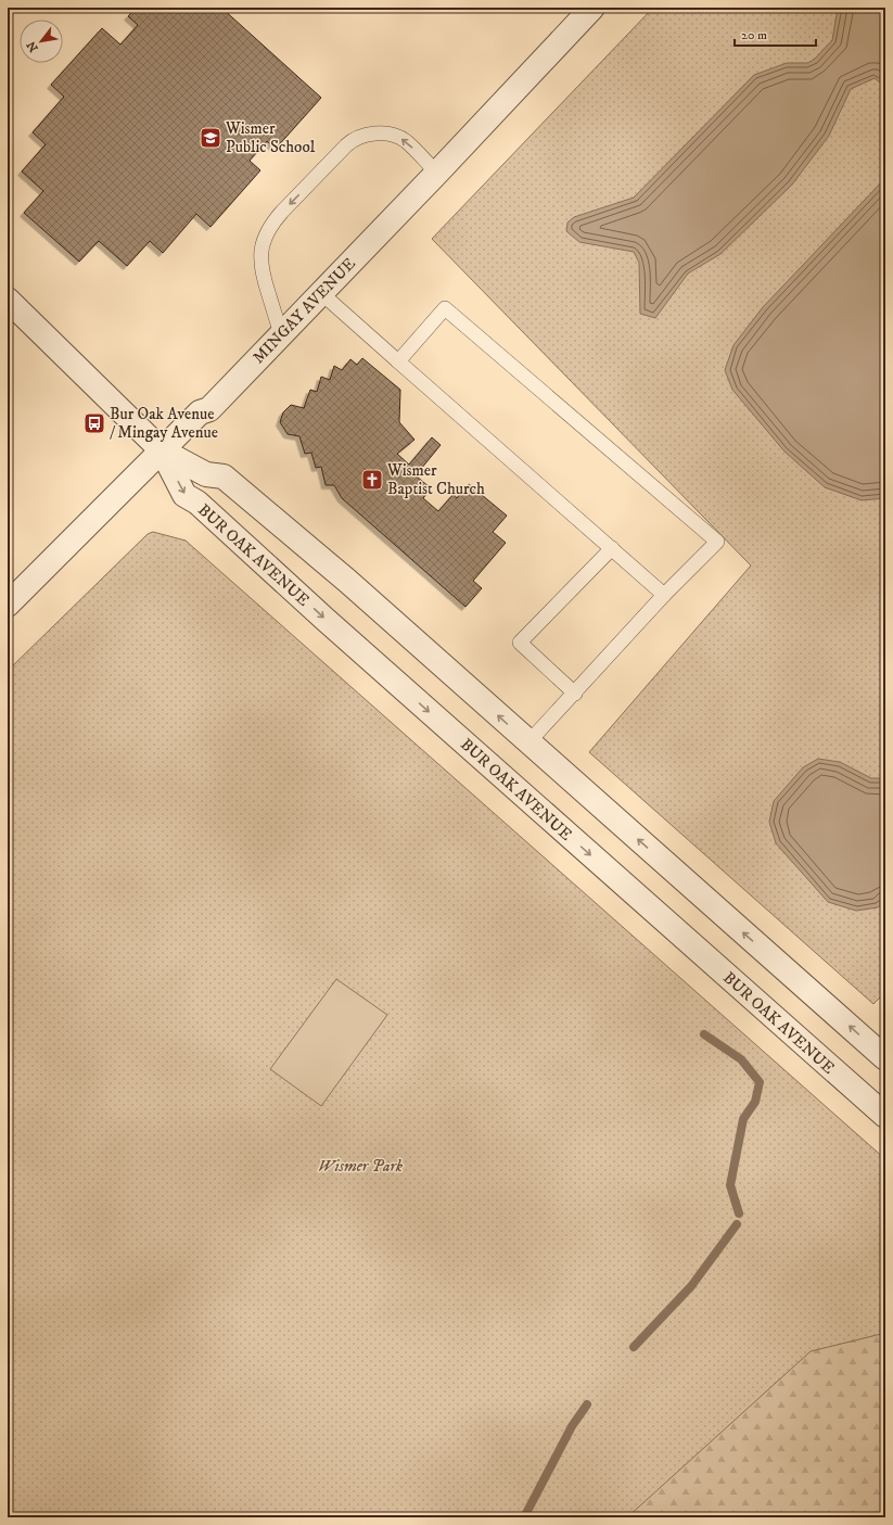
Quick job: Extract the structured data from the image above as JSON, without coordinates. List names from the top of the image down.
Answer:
{
  "streets": {
    "street": ["MINGAY AVENUE", "BUR OAK AVENUE"]
  },
  "crossings": [
    ["MINGAY AVENUE", "BUR OAK AVENUE"]
  ],
  "parks": ["Wismer Park"],
  "places": {
    "school or university": ["Wismer Public School"],
    "bus stop": ["Bur Oak Avenue / Mingay Avenue"],
    "church": ["Wismer Baptist Church"]
  },
  "scale_bar": "20 m",
  "north": "bottom left"
}
